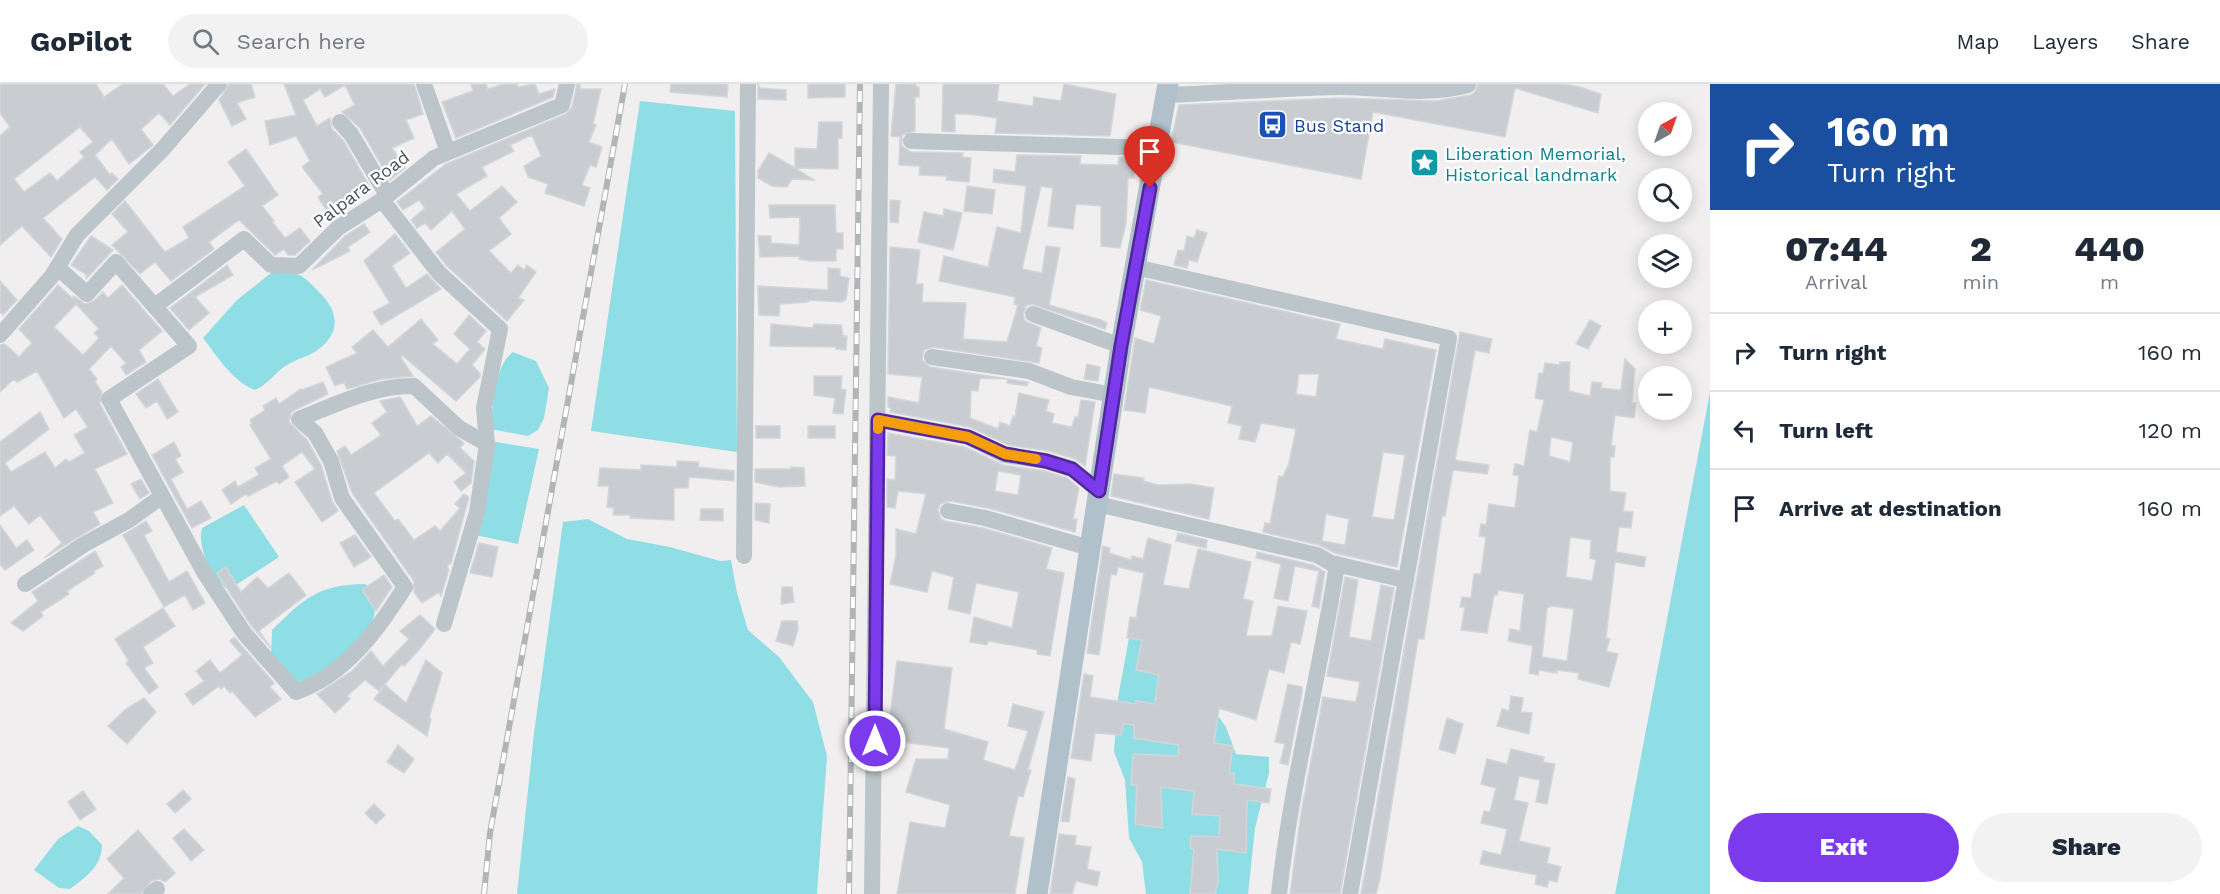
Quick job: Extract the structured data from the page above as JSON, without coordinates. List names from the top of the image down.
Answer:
{
  "streets": {
    "street": ["Palpara Road"]
  },
  "places": {
    "bus stop": ["Bus Stand"],
    "place": ["Liberation Memorial, Historical landmark"]
  },
  "north": "top right",
  "page": {
    "header": "GoPilot",
    "search": "Search here",
    "nav": ["Map", "Layers", "Share"],
    "turn": ["160 m", "Turn right"],
    "map_buttons": ["+", "−"],
    "eta": [
      "07:44",
      "Arrival",
      "2",
      "min",
      "440",
      "m"
    ],
    "list": [
      {
        "name": "Turn right",
        "value": "160 m"
      },
      {
        "name": "Turn left",
        "value": "120 m"
      },
      {
        "name": "Arrive at destination",
        "value": "160 m"
      }
    ],
    "buttons": ["Exit", "Share"]
  }
}
